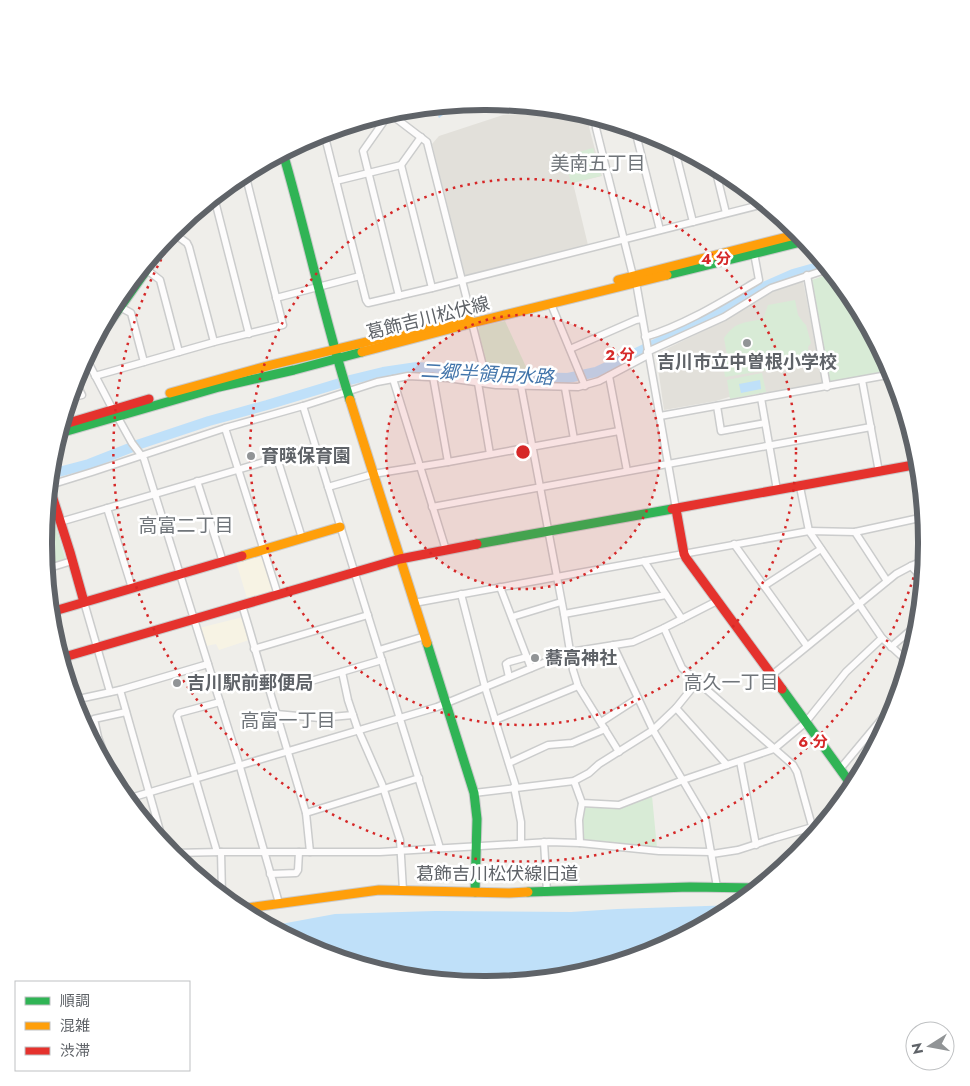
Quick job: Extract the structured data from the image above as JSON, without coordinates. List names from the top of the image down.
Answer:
{
  "streets": {
    "street": ["葛飾吉川松伏線", "葛飾吉川松伏線旧道"]
  },
  "districts": [
    "美南五丁目",
    "高富二丁目",
    "高久一丁目",
    "高富一丁目"
  ],
  "water": ["二郷半領用水路"],
  "places": [
    "吉川市立中曽根小学校",
    "育暎保育園",
    "蕎高神社",
    "吉川駅前郵便局"
  ],
  "legend": ["順調", "混雑", "渋滞"],
  "north": "left",
  "rings": ["4 分", "2 分", "6 分"]
}
